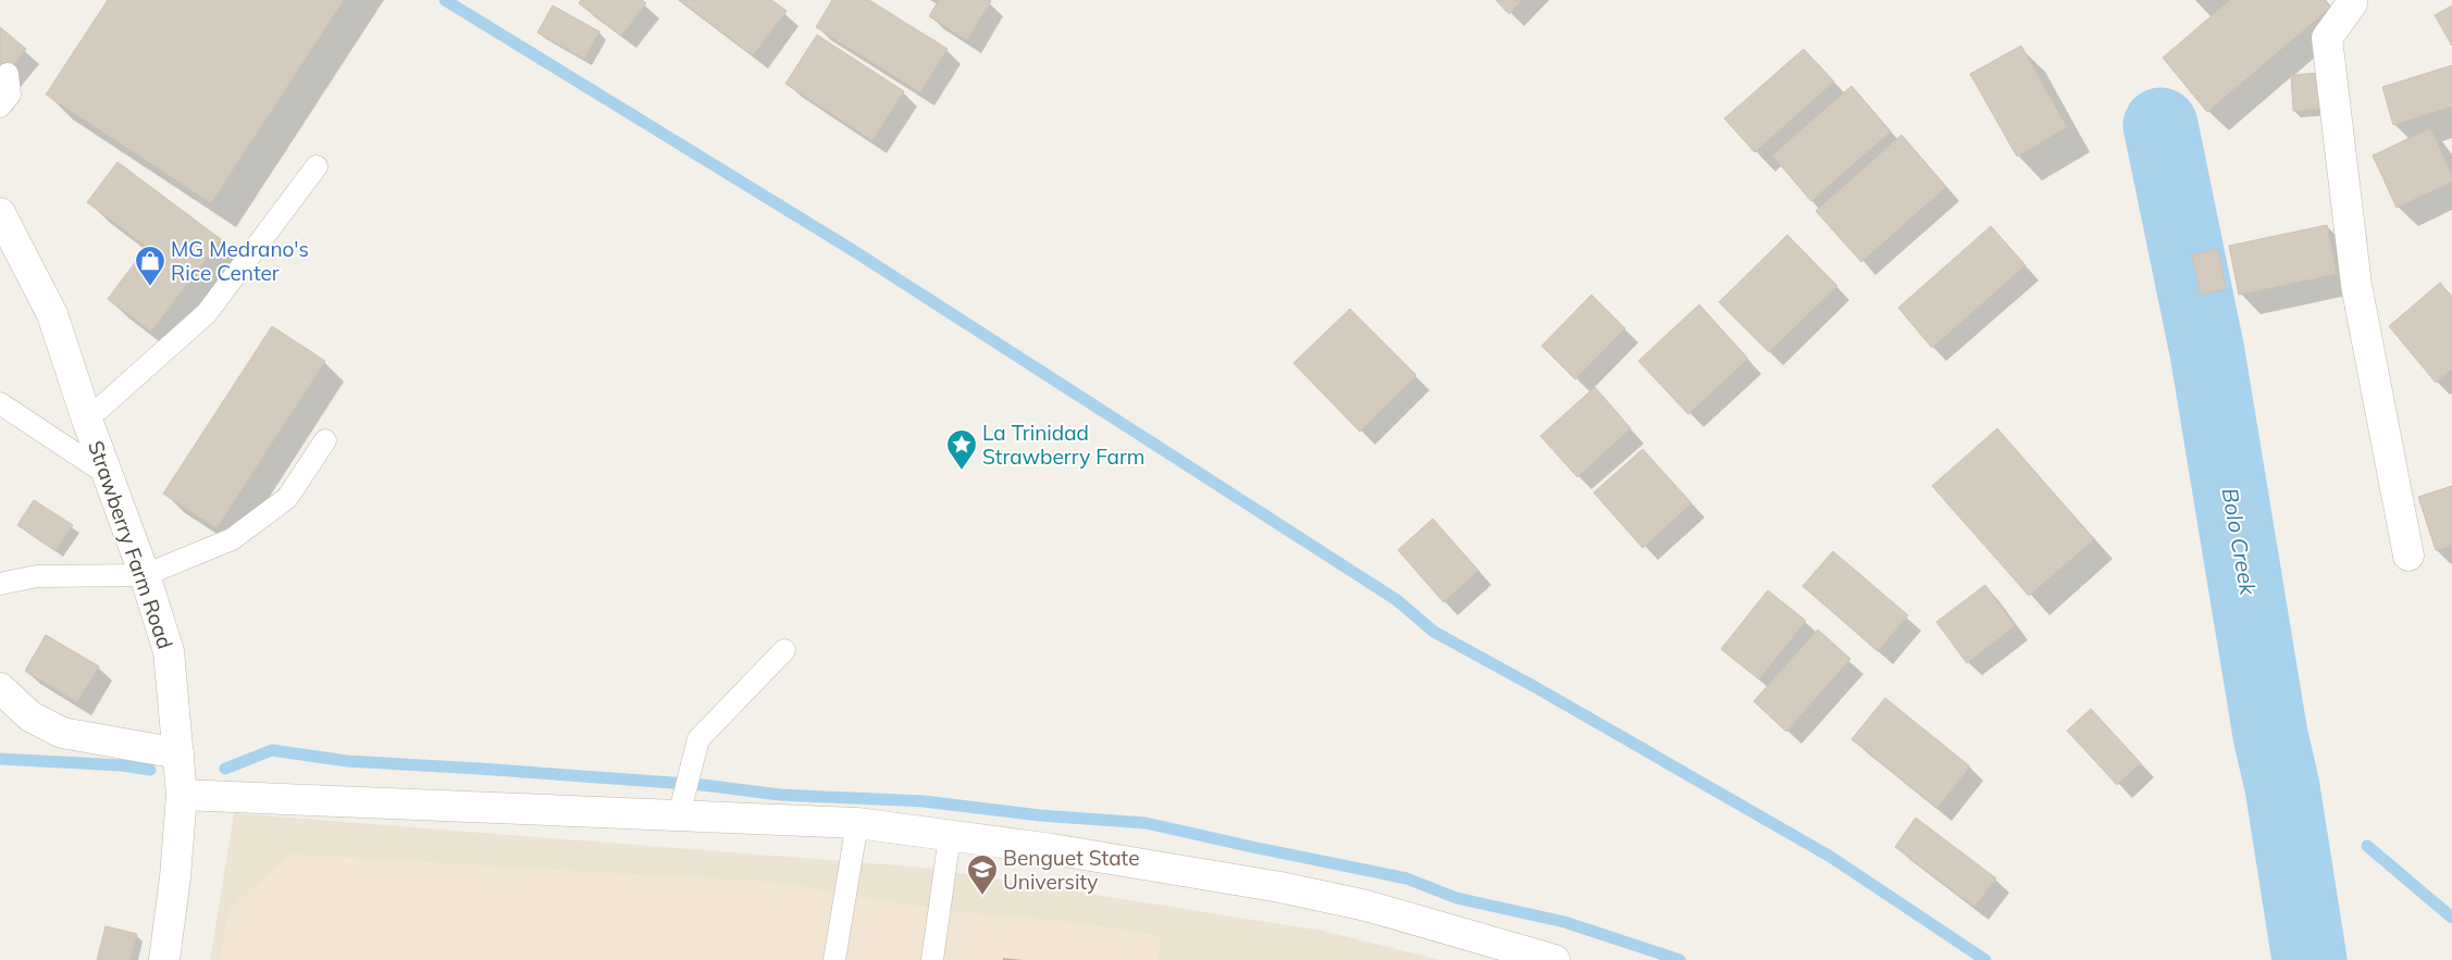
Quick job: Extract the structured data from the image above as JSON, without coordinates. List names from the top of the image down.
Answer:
{
  "streets": {
    "street": ["Strawberry Farm Road"]
  },
  "water": ["Bolo Creek"],
  "places": {
    "shop": ["MG Medrano's Rice Center"],
    "place": ["La Trinidad Strawberry Farm"],
    "school or university": ["Benguet State University"]
  }
}
